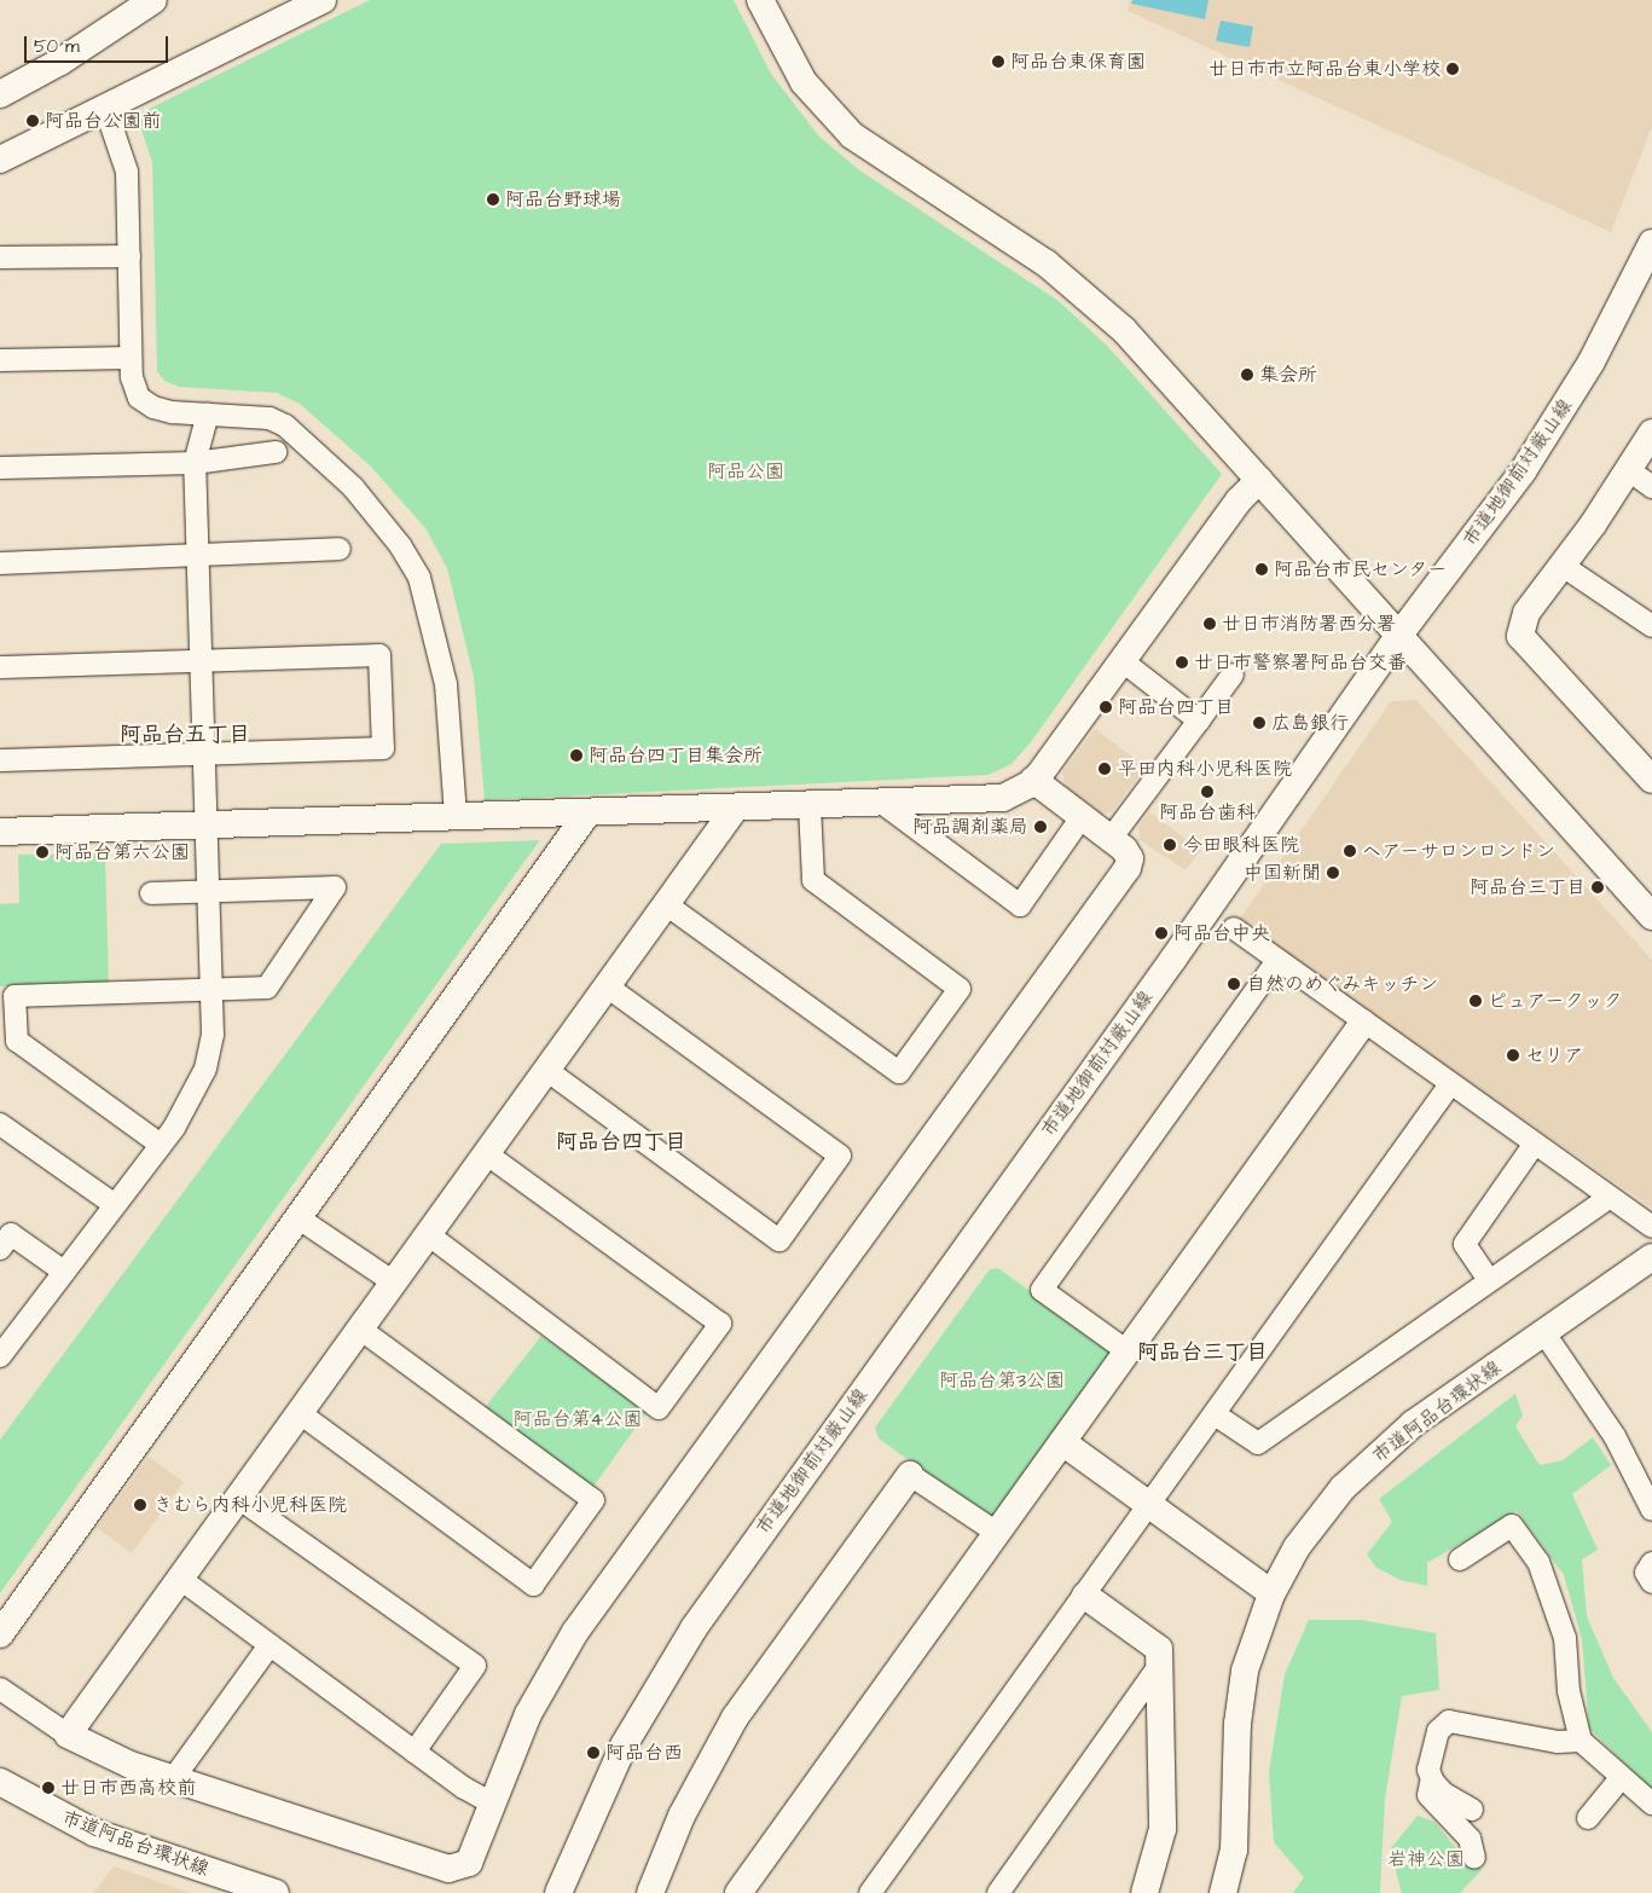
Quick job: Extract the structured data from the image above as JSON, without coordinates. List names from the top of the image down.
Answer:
{
  "streets": {
    "street": ["市道地御前対厳山線", "市道阿品台環状線"]
  },
  "districts": ["阿品台五丁目", "阿品台四丁目", "阿品台三丁目"],
  "parks": [
    "阿品公園",
    "阿品台第3公園",
    "阿品台第4公園",
    "岩神公園"
  ],
  "places": [
    "阿品台東保育園",
    "廿日市市立阿品台東小学校",
    "阿品台公園前",
    "阿品台野球場",
    "集会所",
    "阿品台市民センター",
    "廿日市消防署西分署",
    "廿日市警察署阿品台交番",
    "阿品台四丁目",
    "広島銀行",
    "阿品台四丁目集会所",
    "平田内科小児科医院",
    "阿品台歯科",
    "阿品調剤薬局",
    "今田眼科医院",
    "ヘアーサロンロンドン",
    "阿品台第六公園",
    "中国新聞",
    "阿品台三丁目",
    "阿品台中央",
    "自然のめぐみキッチン",
    "ピュアークック",
    "セリア",
    "きむら内科小児科医院",
    "阿品台西",
    "廿日市西高校前"
  ],
  "scale_bar": "50 m"
}
